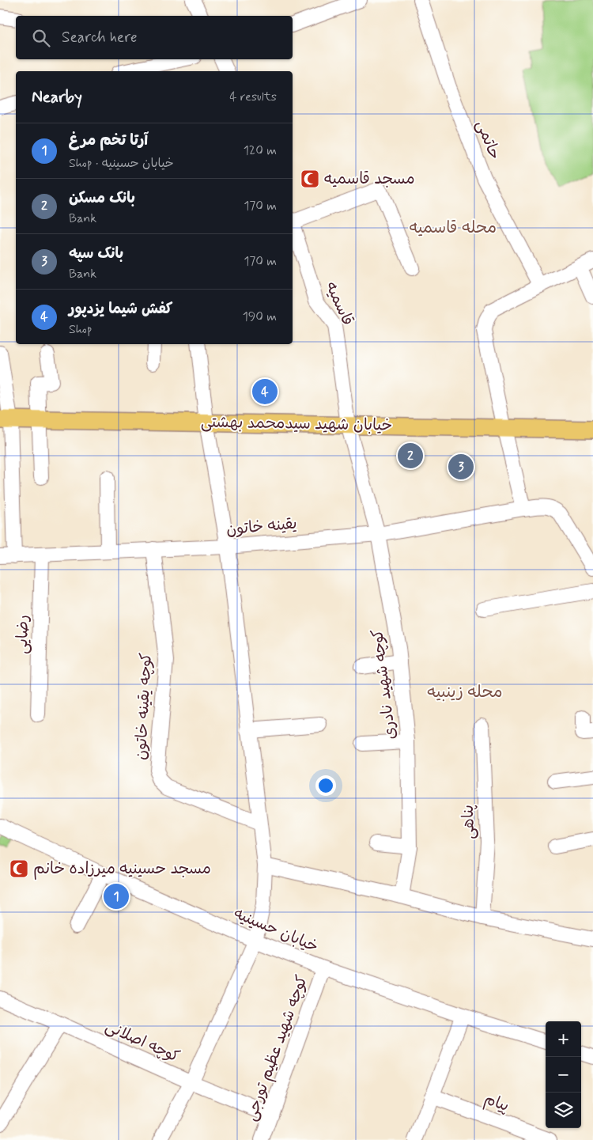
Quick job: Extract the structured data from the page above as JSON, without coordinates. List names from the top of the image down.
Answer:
{
  "streets": {
    "main road": ["خیابان شهید سیدمحمد بهشتی"],
    "street": [
      "حاتمی",
      "قاسمیه",
      "یقینه خاتون",
      "رضایی",
      "کوچه شهید نادری",
      "کوچه یقینه خاتون",
      "پناهی",
      "خیابان حسینیه",
      "کوچه اصلانی",
      "کوچه شهید عظیم تورجی",
      "پیام"
    ]
  },
  "crossings": [
    ["قاسمیه", "خیابان شهید سیدمحمد بهشتی"],
    ["قاسمیه", "کوچه شهید نادری"],
    ["خیابان شهید سیدمحمد بهشتی", "کوچه شهید نادری"],
    ["یقینه خاتون", "رضایی"],
    ["یقینه خاتون", "کوچه شهید نادری"],
    ["یقینه خاتون", "کوچه یقینه خاتون"],
    ["خیابان حسینیه", "کوچه شهید عظیم تورجی"],
    ["کوچه اصلانی", "کوچه شهید عظیم تورجی"]
  ],
  "districts": ["محله قاسمیه", "محله زینبیه"],
  "places": {
    "mosque": ["مسجد قاسمیه", "مسجد حسینیه میرزاده خانم"]
  },
  "page": {
    "search": "Search here",
    "heading": ["Nearby", "4 results"],
    "list": [
      {
        "mark": "1",
        "name": "آرتا تخم مرغ",
        "note": "Shop · خیابان حسینیه",
        "value": "120 m"
      },
      {
        "mark": "2",
        "name": "بانک مسکن",
        "note": "Bank",
        "value": "170 m"
      },
      {
        "mark": "3",
        "name": "بانک سپه",
        "note": "Bank",
        "value": "170 m"
      },
      {
        "mark": "4",
        "name": "کفش شیما یزدپور",
        "note": "Shop",
        "value": "190 m"
      }
    ],
    "pins": [
      "4",
      "2",
      "3",
      "1"
    ],
    "map_buttons": ["+", "−"]
  }
}
